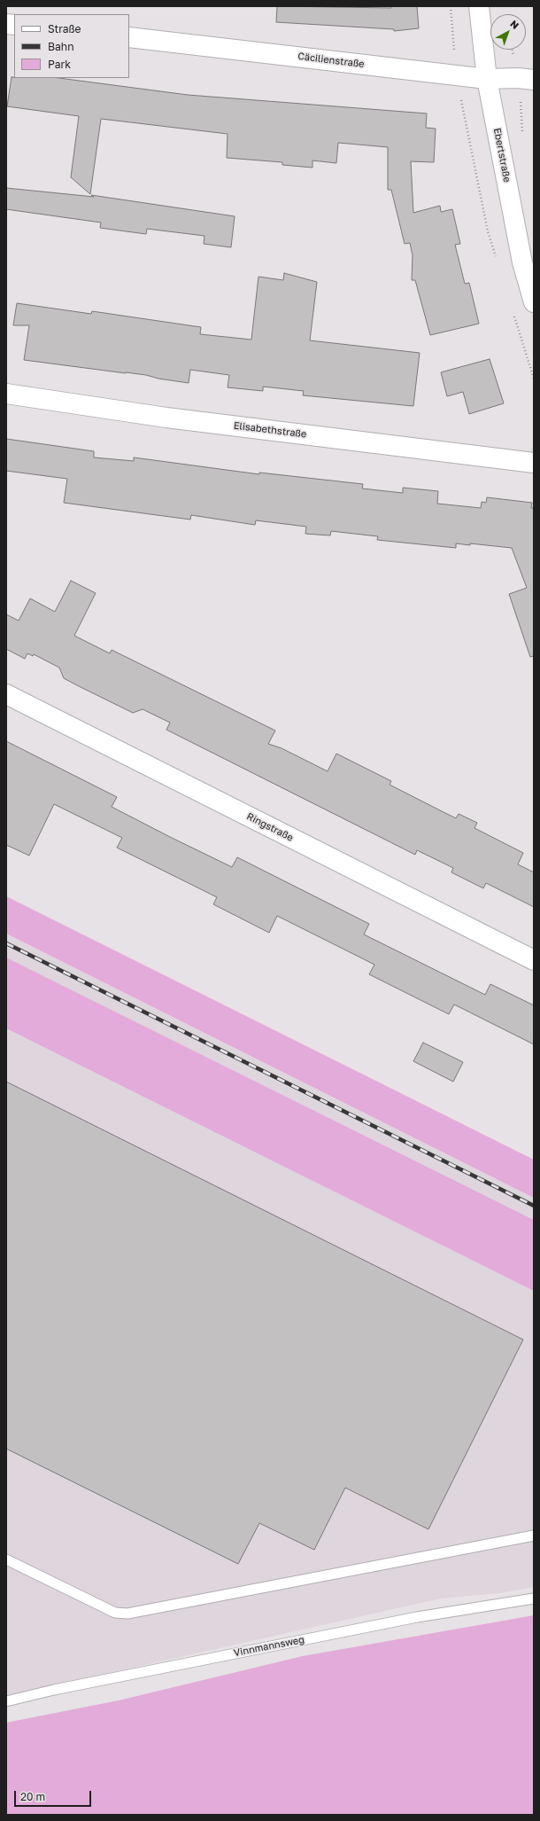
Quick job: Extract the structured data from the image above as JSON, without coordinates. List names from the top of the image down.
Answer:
{
  "streets": {
    "street": [
      "Cäcilienstraße",
      "Ebertstraße",
      "Elisabethstraße",
      "Ringstraße"
    ],
    "lane": ["Vinnmannsweg"]
  },
  "crossings": [
    ["Cäcilienstraße", "Ebertstraße"]
  ],
  "legend": ["Straße", "Bahn", "Park"],
  "scale_bar": "20 m",
  "north": "top right"
}
